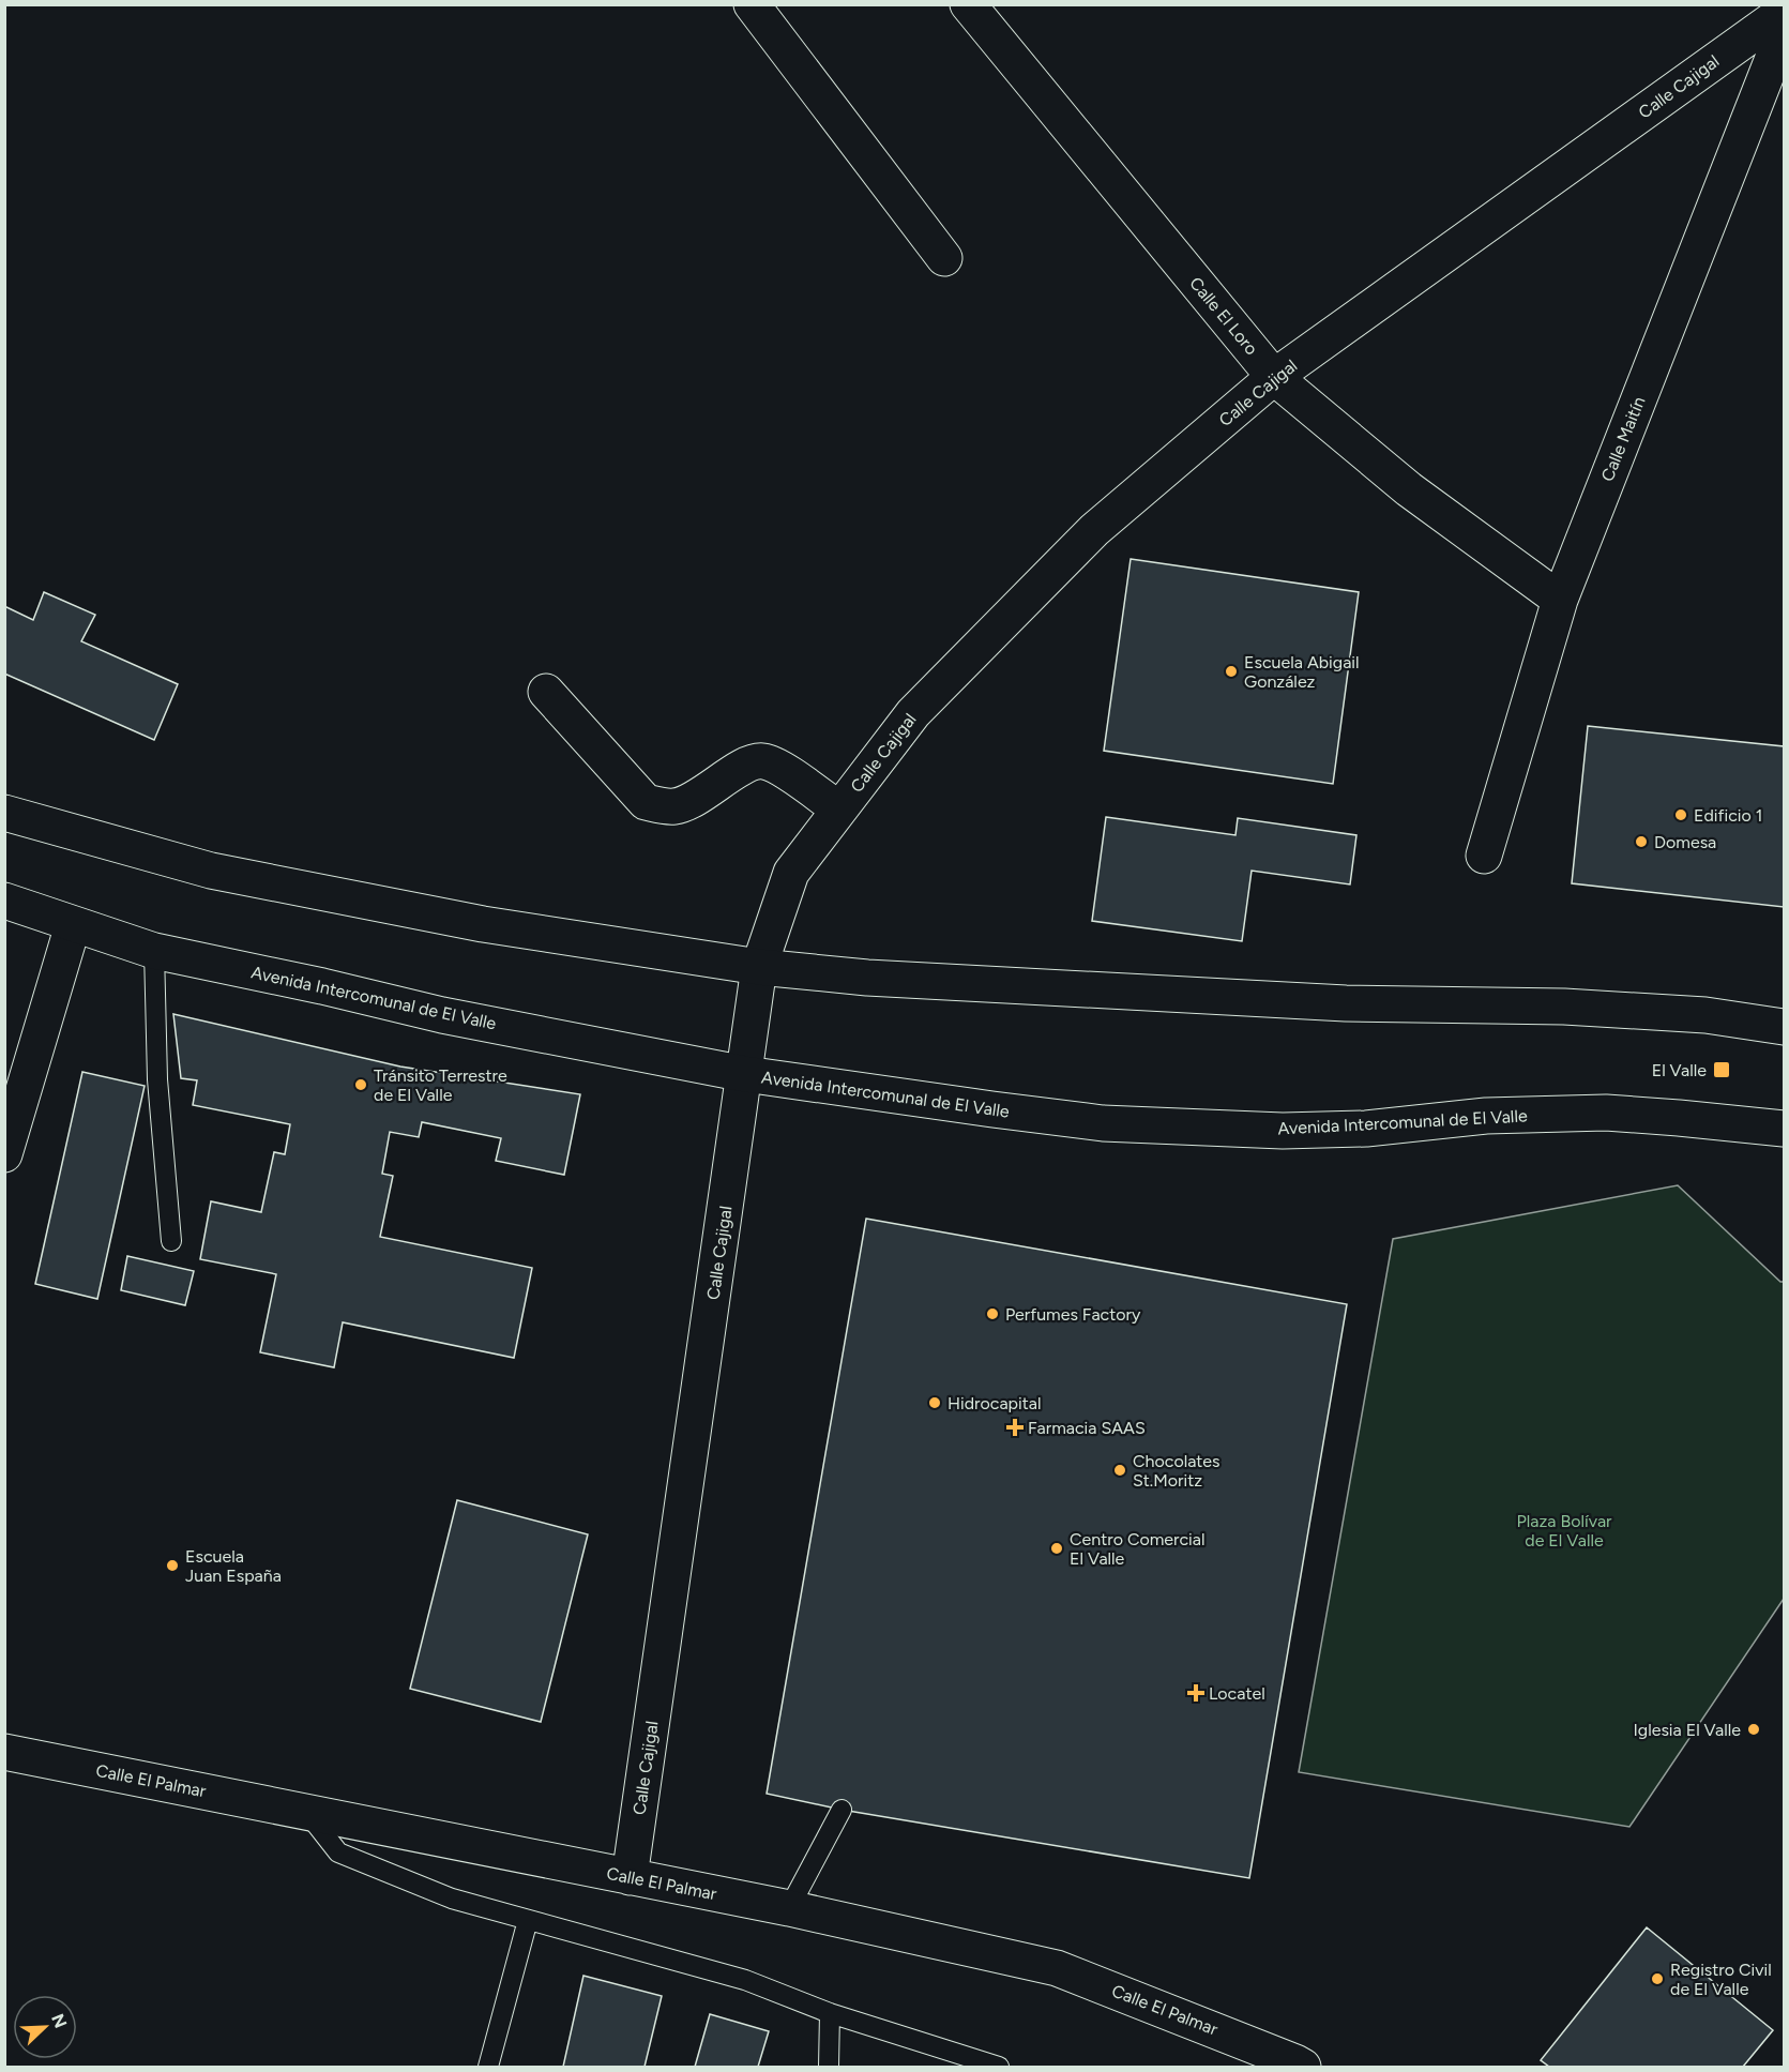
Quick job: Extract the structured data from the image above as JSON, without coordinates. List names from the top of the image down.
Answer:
{
  "streets": {
    "street": [
      "Calle Cajigal",
      "Calle El Loro",
      "Calle Maitín",
      "Avenida Intercomunal de El Valle",
      "Calle El Palmar"
    ]
  },
  "crossings": [
    ["Calle Cajigal", "Calle El Loro"],
    ["Calle Cajigal", "Avenida Intercomunal de El Valle"],
    ["Calle Cajigal", "Calle El Palmar"],
    ["Calle El Loro", "Calle Maitín"]
  ],
  "parks": ["Plaza Bolívar de El Valle"],
  "places": {
    "other": [
      "Escuela Abigail González",
      "Edificio 1",
      "Domesa",
      "Tránsito Terrestre de El Valle",
      "Perfumes Factory",
      "Hidrocapital",
      "Chocolates St.Moritz",
      "Centro Comercial El Valle",
      "Escuela Juan España",
      "Iglesia El Valle",
      "Registro Civil de El Valle"
    ],
    "transit": ["El Valle"],
    "health": ["Farmacia SAAS", "Locatel"]
  },
  "north": "top right"
}
